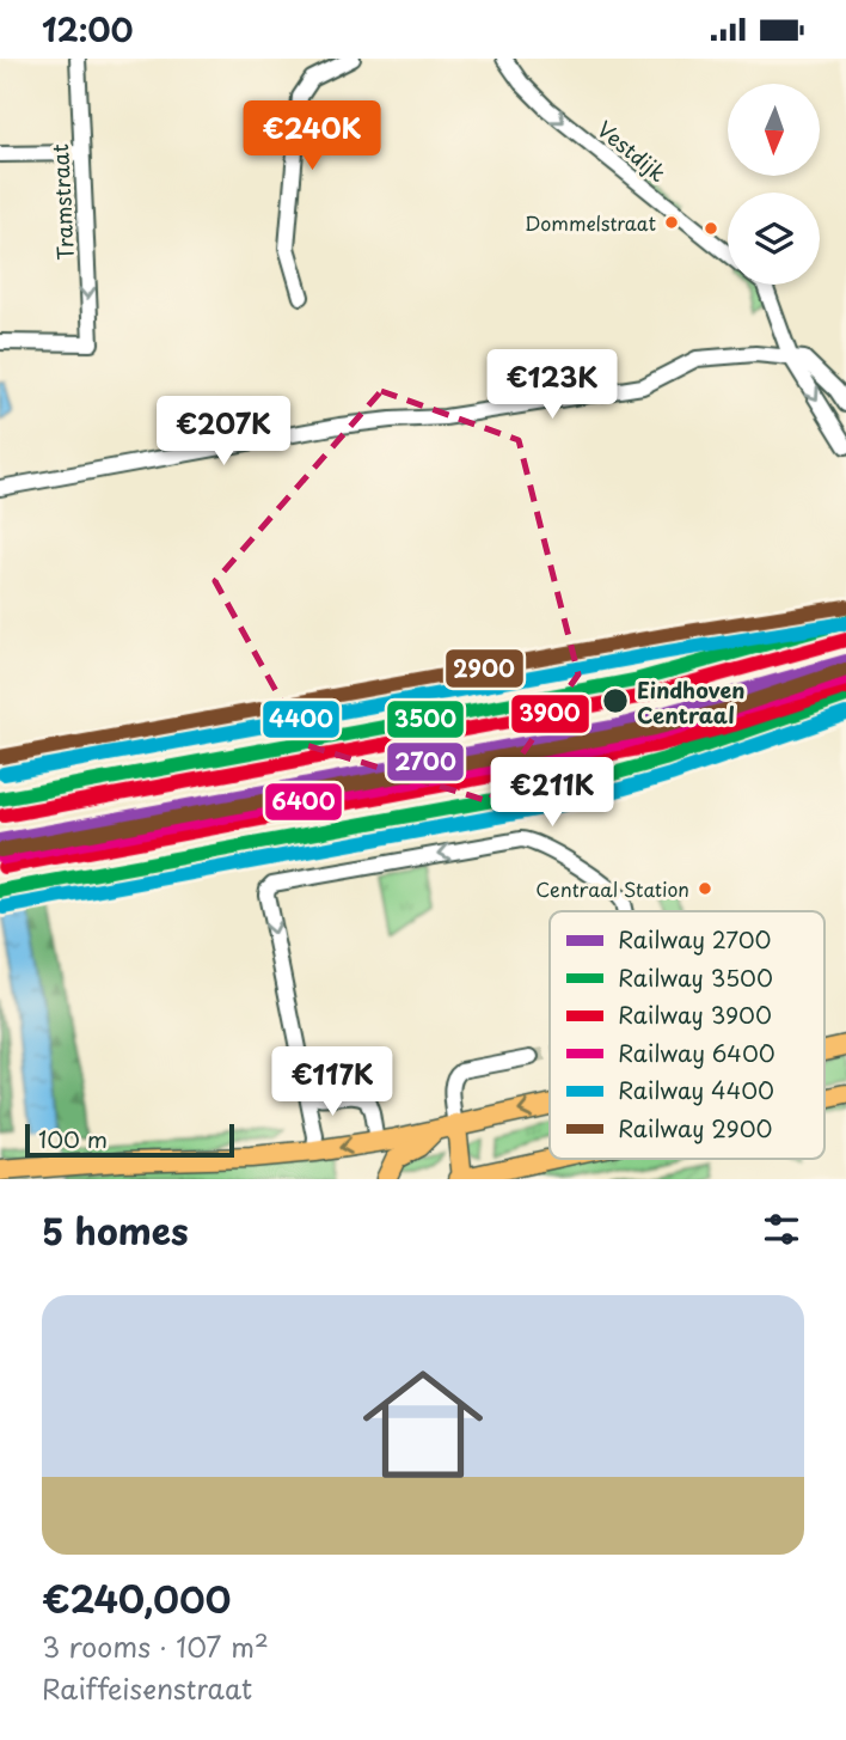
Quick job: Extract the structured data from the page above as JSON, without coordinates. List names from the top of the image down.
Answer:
{
  "streets": {
    "street": ["Vestdijk", "Tramstraat"]
  },
  "one_way": ["Vestdijk"],
  "places": ["Dommelstraat", "Eindhoven Centraal", "Centraal Station"],
  "lines": [
    "rail line 2900",
    "rail line 3500",
    "rail line 4400",
    "rail line 3900",
    "rail line 2700",
    "rail line 6400"
  ],
  "legend": [
    "Railway 2700",
    "Railway 3500",
    "Railway 3900",
    "Railway 6400",
    "Railway 4400",
    "Railway 2900"
  ],
  "scale_bar": "100 m",
  "north": "bottom",
  "page": {
    "status": "12:00",
    "price": [
      "€240K",
      "€123K",
      "€207K",
      "€211K",
      "€117K"
    ],
    "scale": "100 m",
    "heading": "5 homes",
    "list": [
      {
        "name": "€240,000",
        "note": "3 rooms · 107 m² · Raiffeisenstraat"
      }
    ]
  }
}
